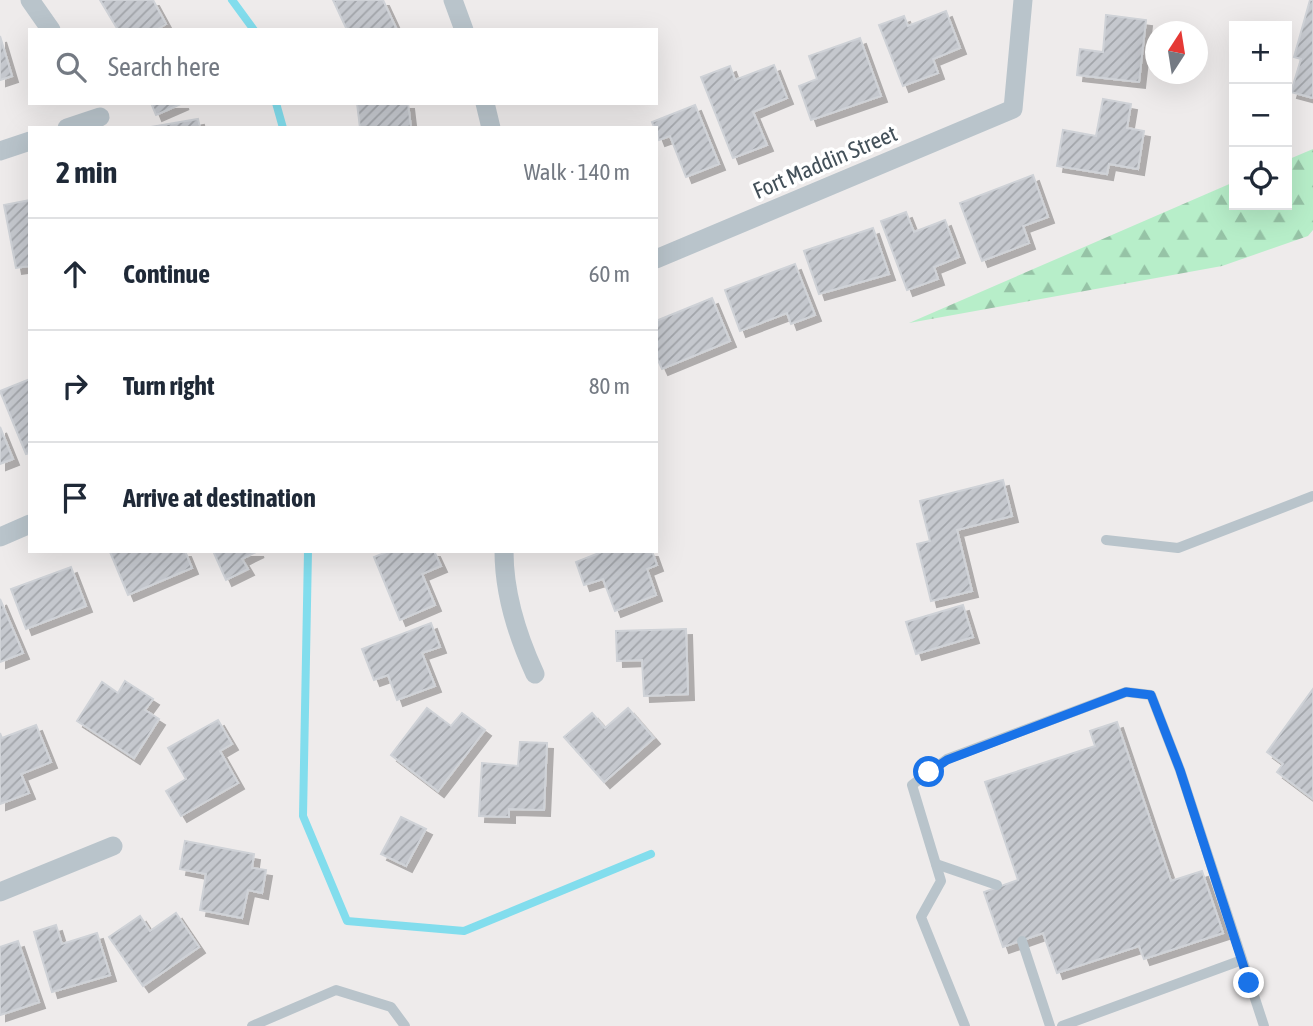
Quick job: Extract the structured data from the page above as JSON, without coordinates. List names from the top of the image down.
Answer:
{
  "streets": {
    "street": ["Fort Maddin Street"]
  },
  "north": "top",
  "page": {
    "map_buttons": ["+", "−"],
    "search": "Search here",
    "heading": ["2 min", "Walk · 140 m"],
    "list": [
      ["Continue", "60 m"],
      ["Turn right", "80 m"],
      "Arrive at destination"
    ]
  }
}
